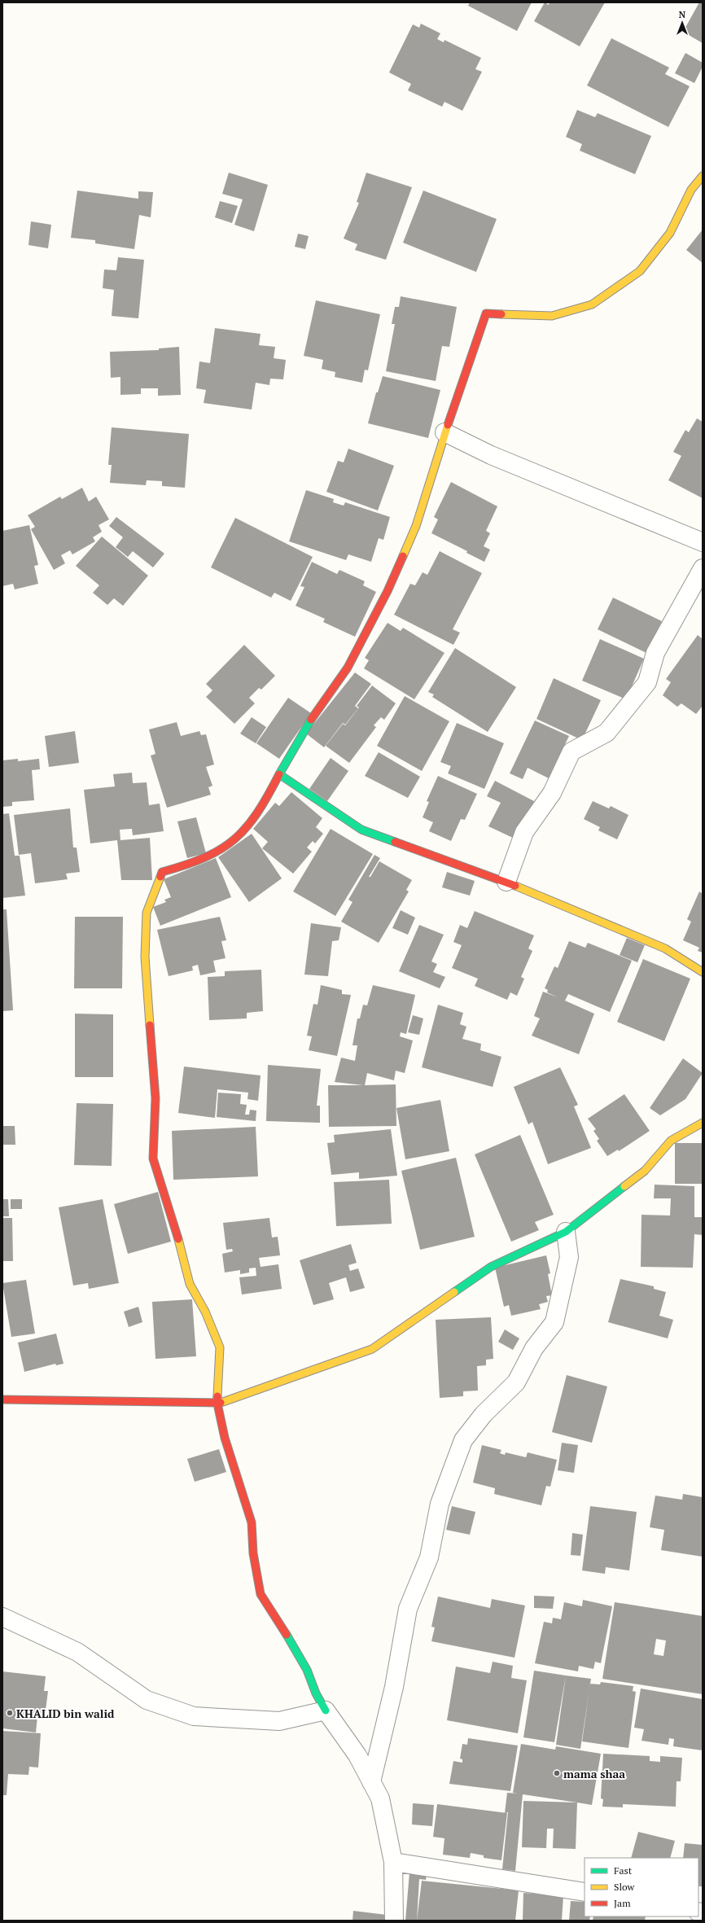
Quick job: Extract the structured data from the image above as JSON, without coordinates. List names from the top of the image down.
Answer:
{
  "places": ["KHALID bin walid", "mama shaa"],
  "legend": ["Fast", "Slow", "Jam"],
  "north": "top"
}
